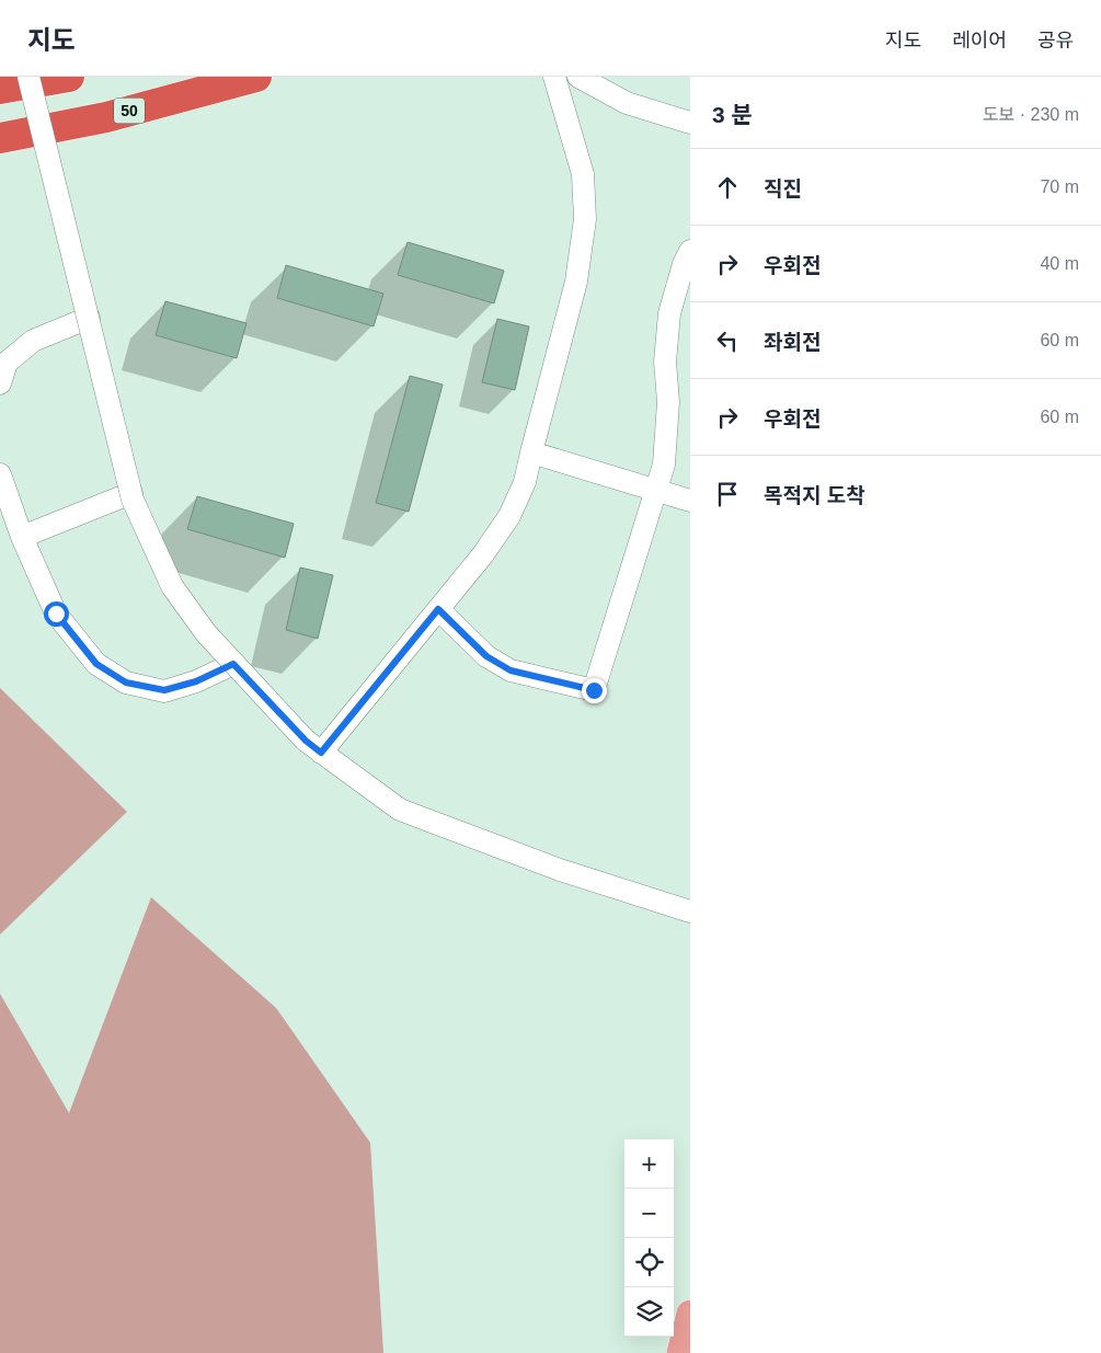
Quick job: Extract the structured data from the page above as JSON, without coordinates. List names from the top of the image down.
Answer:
{
  "streets": {
    "highway": ["50"]
  },
  "page": {
    "header": "지도",
    "nav": ["지도", "레이어", "공유"],
    "heading": ["3 분", "도보 · 230 m"],
    "list": [
      ["직진", "70 m"],
      ["우회전", "40 m"],
      ["좌회전", "60 m"],
      ["우회전", "60 m"],
      "목적지 도착"
    ],
    "map_buttons": ["+", "−"]
  }
}
